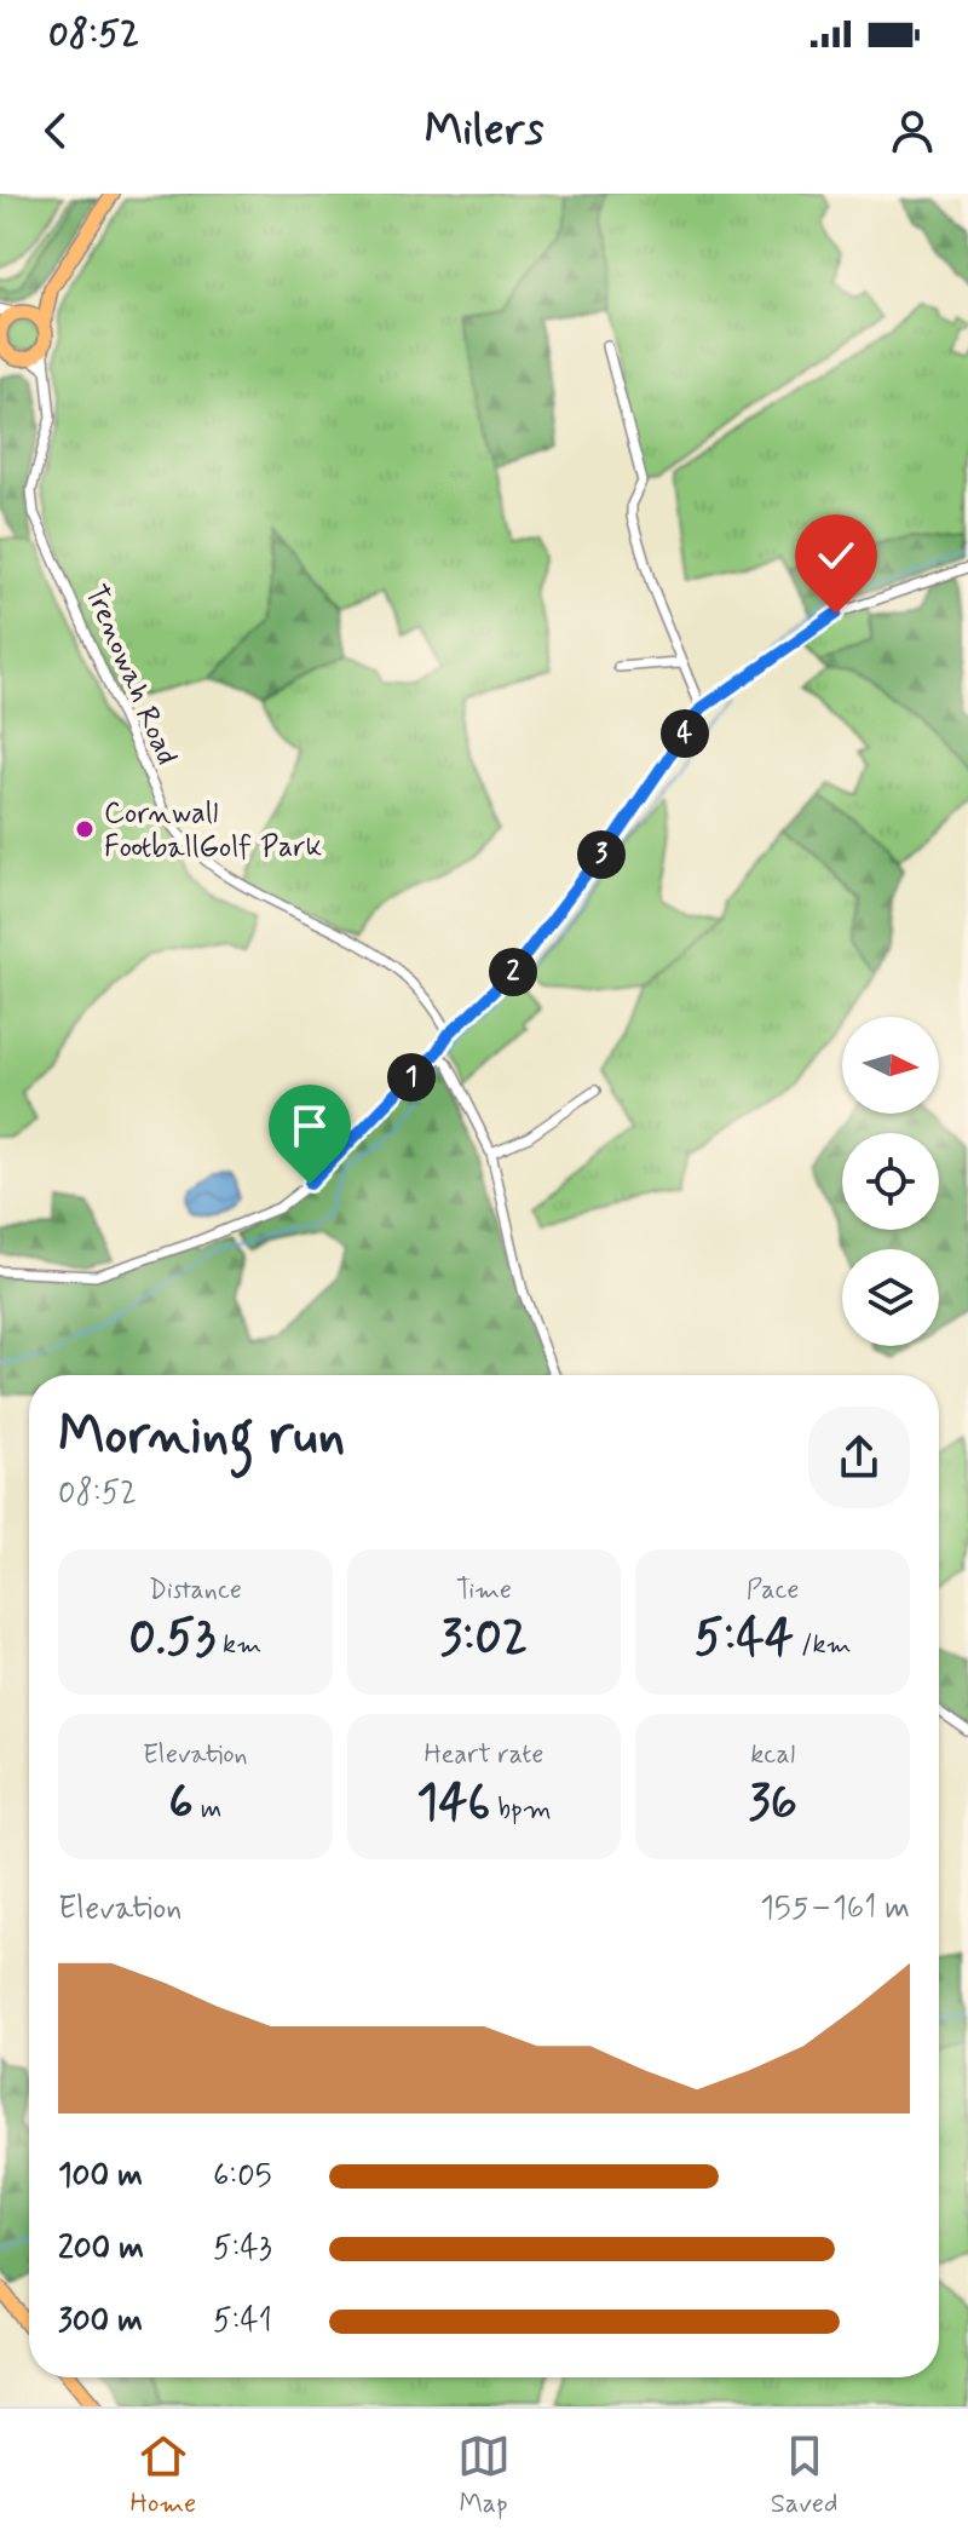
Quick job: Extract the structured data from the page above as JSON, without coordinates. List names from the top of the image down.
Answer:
{
  "streets": {
    "street": ["Trenowah Road"]
  },
  "places": ["Cornwall FootballGolf Park"],
  "north": "right",
  "page": {
    "status": "08:52",
    "header": "Milers",
    "pins": [
      "4",
      "3",
      "2",
      "1"
    ],
    "heading": ["Morning run", "08:52"],
    "stats": [
      ["Distance", "0.53 km"],
      ["Time", "3:02"],
      ["Pace", "5:44 /km"],
      ["Elevation", "6 m"],
      ["Heart rate", "146 bpm"],
      ["kcal", "36"]
    ],
    "chart": ["Elevation", "155–161 m"],
    "list": [
      {
        "name": "100 m",
        "note": "6:05"
      },
      {
        "name": "200 m",
        "note": "5:43"
      },
      {
        "name": "300 m",
        "note": "5:41"
      }
    ],
    "tabs": ["Home", "Map", "Saved"]
  }
}
